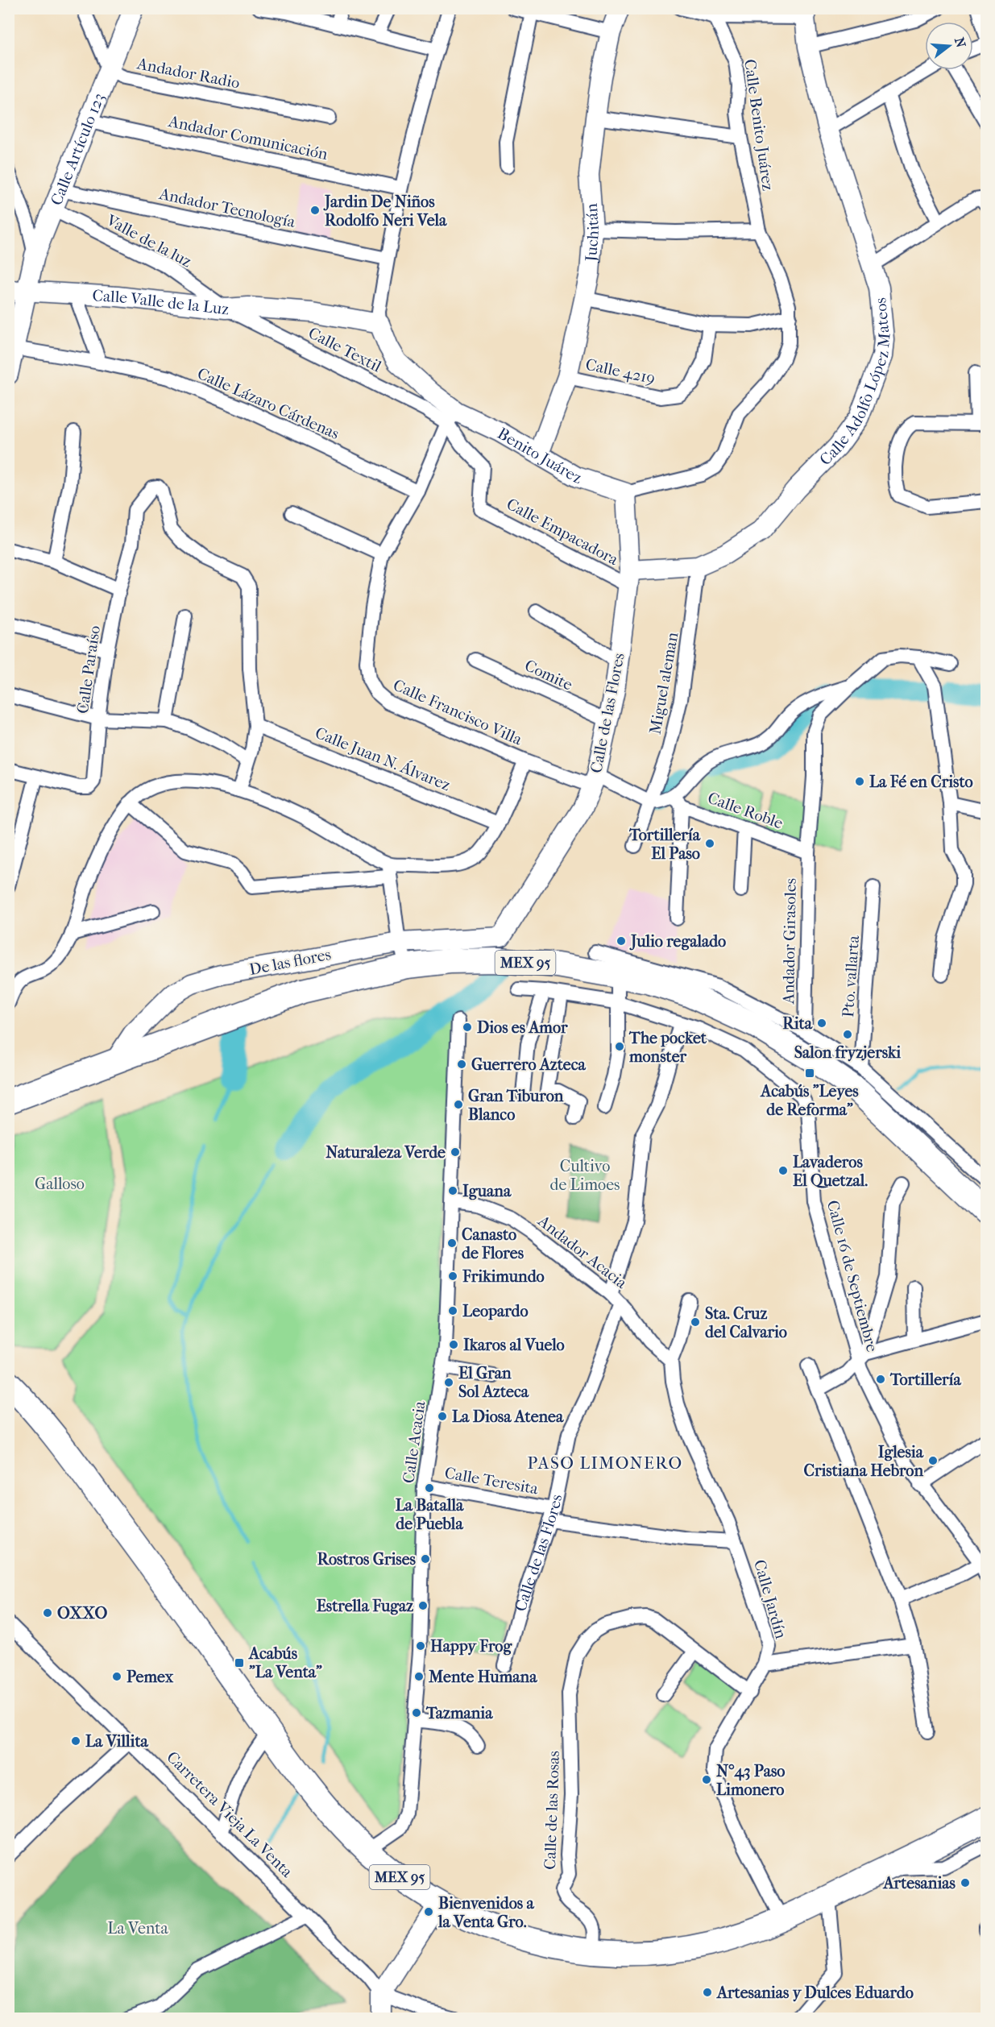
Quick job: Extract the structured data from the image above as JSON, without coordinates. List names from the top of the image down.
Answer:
{
  "streets": {
    "highway": ["MEX 95"],
    "street": [
      "Andador Radio",
      "Calle Benito Juárez",
      "Andador Comunicación",
      "Calle Artículo 123",
      "Andador Tecnología",
      "Juchitán",
      "Valle de la luz",
      "Calle Valle de la Luz",
      "Calle Textil",
      "Calle 4219",
      "Calle Adolfo López Mateos",
      "Calle Lázaro Cárdenas",
      "Benito Juárez",
      "Calle Empacadora",
      "Calle Paraíso",
      "Comite",
      "Miguel aleman",
      "Calle Francisco Villa",
      "Calle de las Flores",
      "Calle Juan N. Álvarez",
      "Calle Roble",
      "Andador Girasoles",
      "De las flores",
      "Pto. vallarta",
      "Andador Acacia",
      "Calle 16 de Septiembre",
      "Calle Acacia",
      "Calle Teresita",
      "Calle Jardín",
      "Calle de las Rosas",
      "Carretera Vieja La Venta"
    ]
  },
  "crossings": [
    ["Andador Radio", "Calle Artículo 123"],
    ["Calle Benito Juárez", "Benito Juárez"],
    ["Calle Benito Juárez", "Calle de las Flores"],
    ["Andador Comunicación", "Calle Artículo 123"],
    ["Calle Artículo 123", "Andador Tecnología"],
    ["Calle Artículo 123", "Valle de la luz"],
    ["Calle Artículo 123", "Calle Valle de la Luz"],
    ["Juchitán", "Calle 4219"],
    ["Juchitán", "Benito Juárez"],
    ["Valle de la luz", "Calle Valle de la Luz"],
    ["Valle de la luz", "Calle Textil"],
    ["Calle Valle de la Luz", "Calle Textil"],
    ["Calle Valle de la Luz", "Benito Juárez"],
    ["Calle Textil", "Benito Juárez"],
    ["Calle Textil", "Calle Empacadora"],
    ["Calle Textil", "Calle Francisco Villa"],
    ["Calle Adolfo López Mateos", "Calle Empacadora"],
    ["Calle Adolfo López Mateos", "Miguel aleman"],
    ["Calle Adolfo López Mateos", "Calle de las Flores"],
    ["Calle Lázaro Cárdenas", "Calle Francisco Villa"],
    ["Benito Juárez", "Calle Empacadora"],
    ["Benito Juárez", "Calle Francisco Villa"],
    ["Benito Juárez", "Calle de las Flores"],
    ["Calle Empacadora", "Calle Francisco Villa"],
    ["Calle Empacadora", "Calle de las Flores"],
    ["Calle Paraíso", "Calle Juan N. Álvarez"],
    ["Comite", "Calle de las Flores"],
    ["Miguel aleman", "Calle Francisco Villa"],
    ["Calle Francisco Villa", "Calle de las Flores"],
    ["Calle de las Flores", "De las flores"],
    ["Calle de las Flores", "Andador Acacia"],
    ["Calle de las Flores", "Calle Teresita"],
    ["Calle Roble", "Andador Girasoles"],
    ["De las flores", "MEX 95"],
    ["MEX 95", "Calle Acacia"],
    ["MEX 95", "Calle Jardín"],
    ["MEX 95", "Calle de las Rosas"],
    ["Andador Acacia", "Calle Acacia"],
    ["Andador Acacia", "Calle Jardín"],
    ["Calle Acacia", "Calle Teresita"],
    ["Calle Teresita", "Calle Jardín"],
    ["Calle Jardín", "Calle de las Rosas"]
  ],
  "districts": ["PASO LIMONERO"],
  "parks": ["Cultivo de Limoes", "Galloso", "La Venta"],
  "places": {
    "other": [
      "Jardin De Niños Rodolfo Neri Vela",
      "La Fé en Cristo",
      "Tortillería El Paso",
      "Julio regalado",
      "Rita",
      "Dios es Amor",
      "Salon fryzjerski",
      "The pocket monster",
      "Guerrero Azteca",
      "Gran Tiburon Blanco",
      "Naturaleza Verde",
      "Lavaderos El Quetzal.",
      "Iguana",
      "Canasto de Flores",
      "Frikimundo",
      "Leopardo",
      "Sta. Cruz del Calvario",
      "Ikaros al Vuelo",
      "Tortillería",
      "El Gran Sol Azteca",
      "La Diosa Atenea",
      "Iglesia Cristiana Hebron",
      "La Batalla de Puebla",
      "Rostros Grises",
      "Estrella Fugaz",
      "OXXO",
      "Happy Frog",
      "Pemex",
      "Mente Humana",
      "Tazmania",
      "La Villita",
      "N°43 Paso Limonero",
      "Artesanias",
      "Bienvenidos a la Venta Gro.",
      "Artesanias y Dulces Eduardo"
    ],
    "transit": ["Acabús \"Leyes de Reforma\"", "Acabús \"La Venta\""]
  },
  "north": "right"
}
